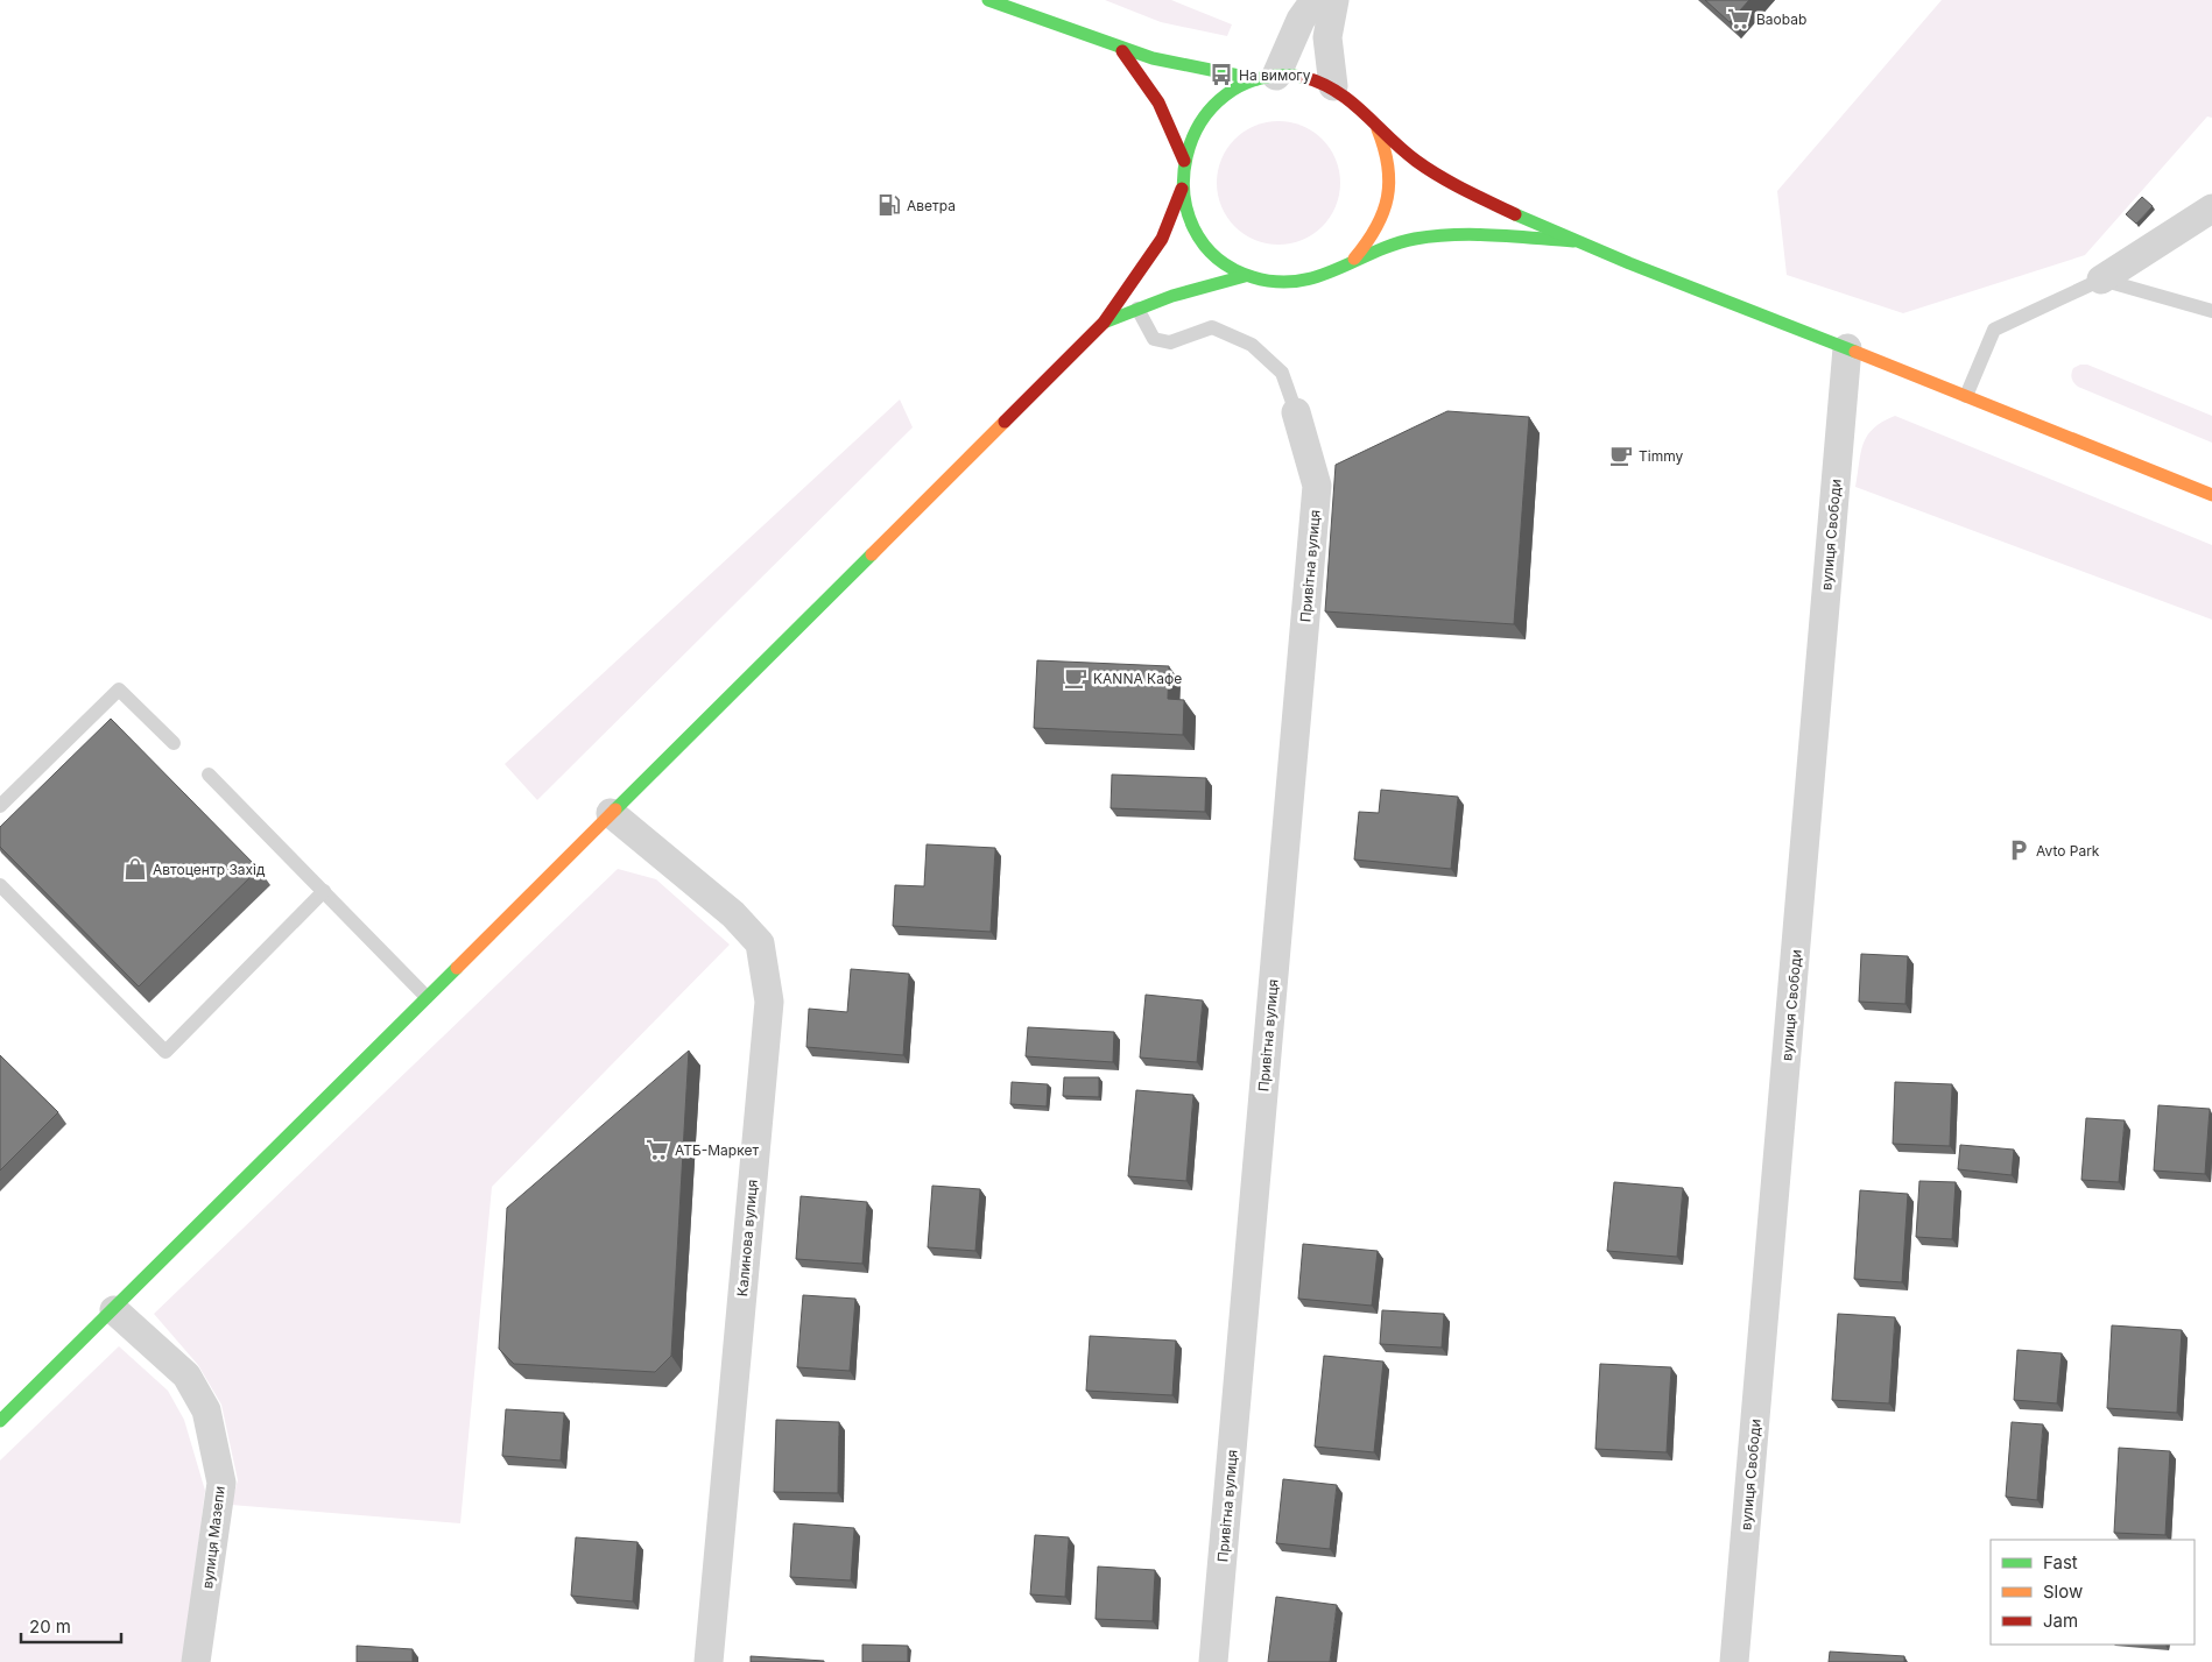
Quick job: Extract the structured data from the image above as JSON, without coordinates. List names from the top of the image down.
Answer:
{
  "streets": {
    "street": [
      "вулиця Свободи",
      "Привітна вулиця",
      "Калинова вулиця",
      "вулиця Мазепи"
    ]
  },
  "places": {
    "supermarket": ["Baobab", "АТБ-Маркет"],
    "bus stop": ["На вимогу"],
    "fuel station": ["Аветра"],
    "cafe": ["Timmy", "KANNA Кафе"],
    "parking": ["Avto Park"],
    "shop": ["Автоцентр Захід"]
  },
  "legend": ["Fast", "Slow", "Jam"],
  "scale_bar": "20 m"
}
